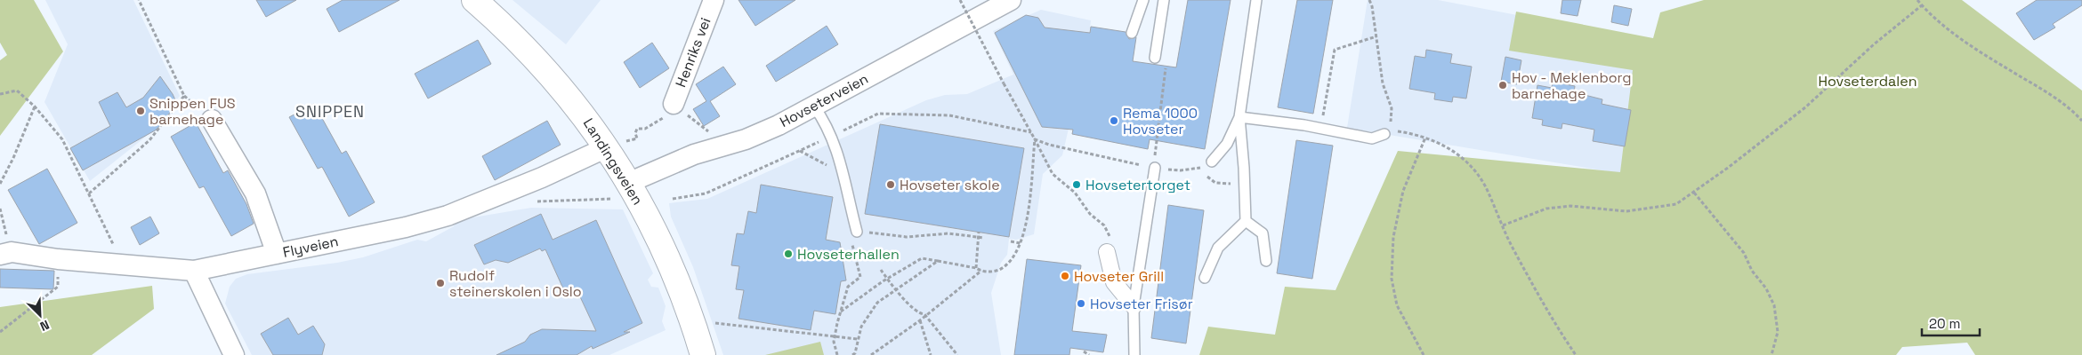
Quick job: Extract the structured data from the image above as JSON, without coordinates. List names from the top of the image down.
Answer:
{
  "streets": {
    "street": [
      "Henriks vei",
      "Hovseterveien",
      "Landingsveien",
      "Flyveien"
    ]
  },
  "crossings": [
    ["Hovseterveien", "Landingsveien"],
    ["Landingsveien", "Flyveien"]
  ],
  "districts": ["SNIPPEN"],
  "parks": ["Hovseterdalen"],
  "places": [
    "Hov - Meklenborg barnehage",
    "Snippen FUS barnehage",
    "Rema 1000 Hovseter",
    "Hovseter skole",
    "Hovsetertorget",
    "Hovseterhallen",
    "Hovseter Grill",
    "Rudolf steinerskolen i Oslo",
    "Hovseter Frisør"
  ],
  "scale_bar": "20 m",
  "north": "bottom right"
}
